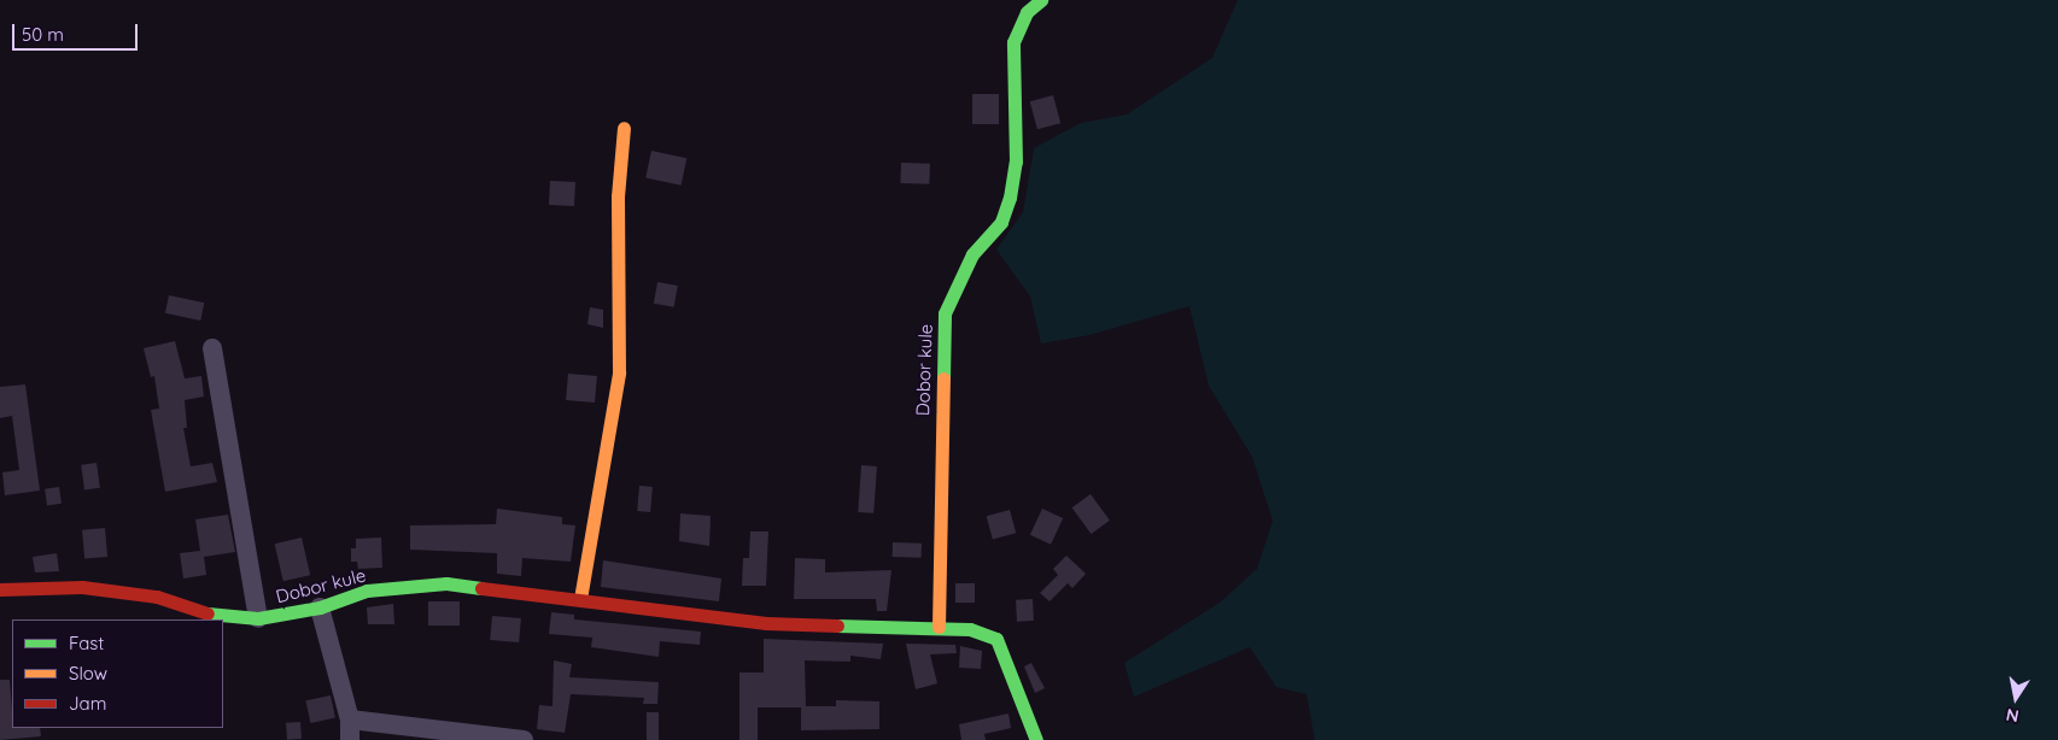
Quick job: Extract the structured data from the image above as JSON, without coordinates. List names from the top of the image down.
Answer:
{
  "streets": {
    "street": ["Dobor kule"]
  },
  "legend": ["Fast", "Slow", "Jam"],
  "scale_bar": "50 m",
  "north": "bottom"
}
